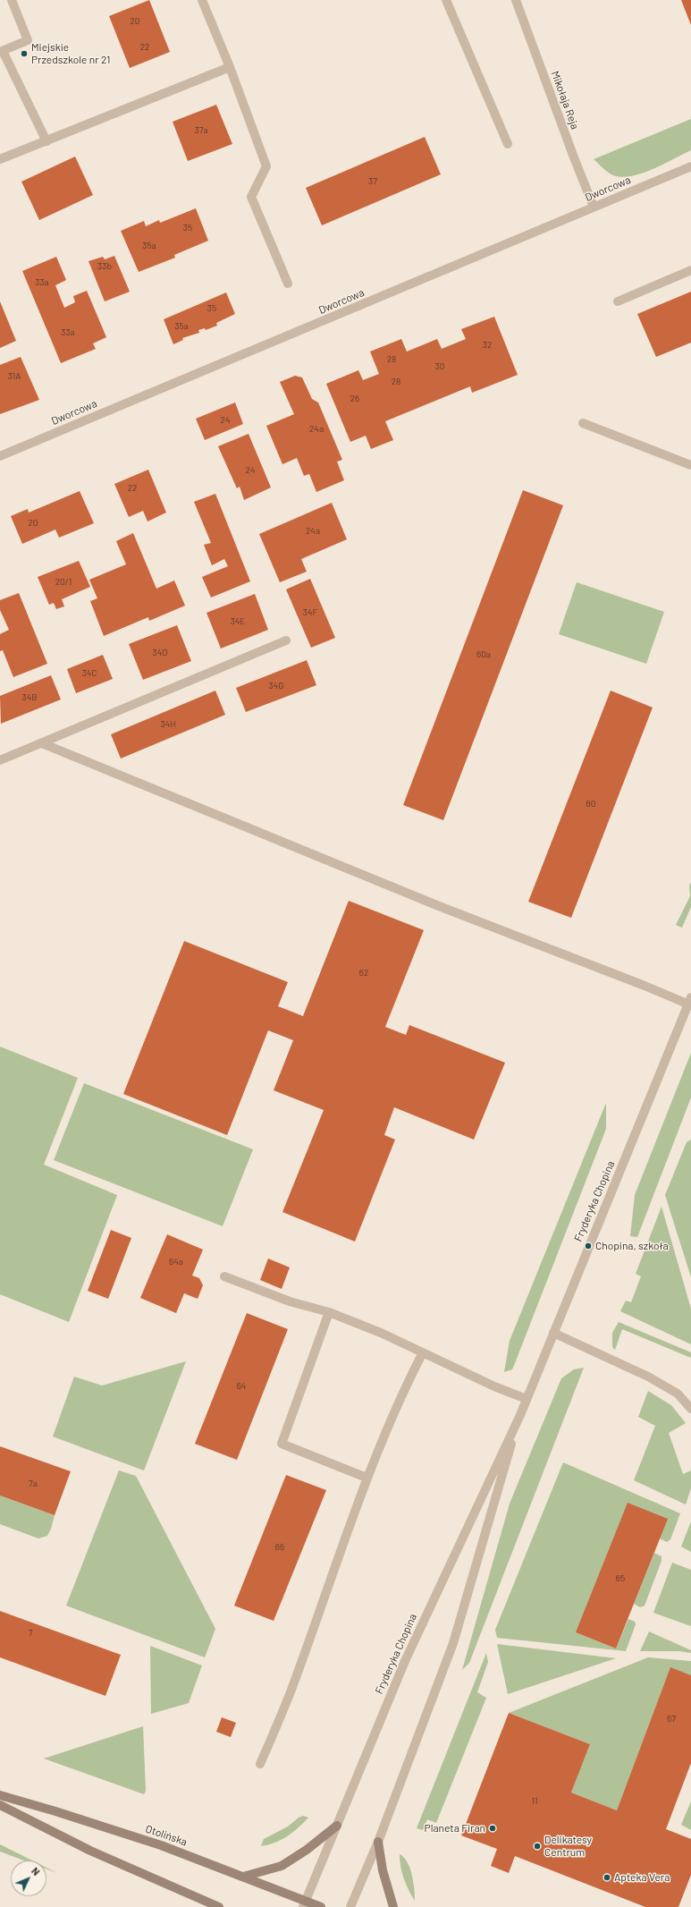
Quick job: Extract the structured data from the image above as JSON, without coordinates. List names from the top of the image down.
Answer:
{
  "streets": {
    "main road": ["Otolińska"],
    "street": ["Mikołaja Reja", "Dworcowa", "Fryderyka Chopina"]
  },
  "crossings": [
    ["Mikołaja Reja", "Dworcowa"],
    ["Fryderyka Chopina", "Otolińska"]
  ],
  "places": [
    "Miejskie Przedszkole nr 21",
    "Chopina, szkoła",
    "Planeta Firan",
    "Delikatesy Centrum",
    "Apteka Vera"
  ],
  "house_numbers": [
    "20",
    "22",
    "37a",
    "37",
    "35",
    "35a",
    "33b",
    "33a",
    "35",
    "35a",
    "33a",
    "32",
    "28",
    "30",
    "31A",
    "28",
    "26",
    "24",
    "24a",
    "24",
    "22",
    "20",
    "24a",
    "20/1",
    "34F",
    "34E",
    "34D",
    "60a",
    "34C",
    "34G",
    "34B",
    "34H",
    "60",
    "62",
    "64a",
    "64",
    "7a",
    "66",
    "65",
    "7",
    "67",
    "11"
  ],
  "north": "top right"
}
